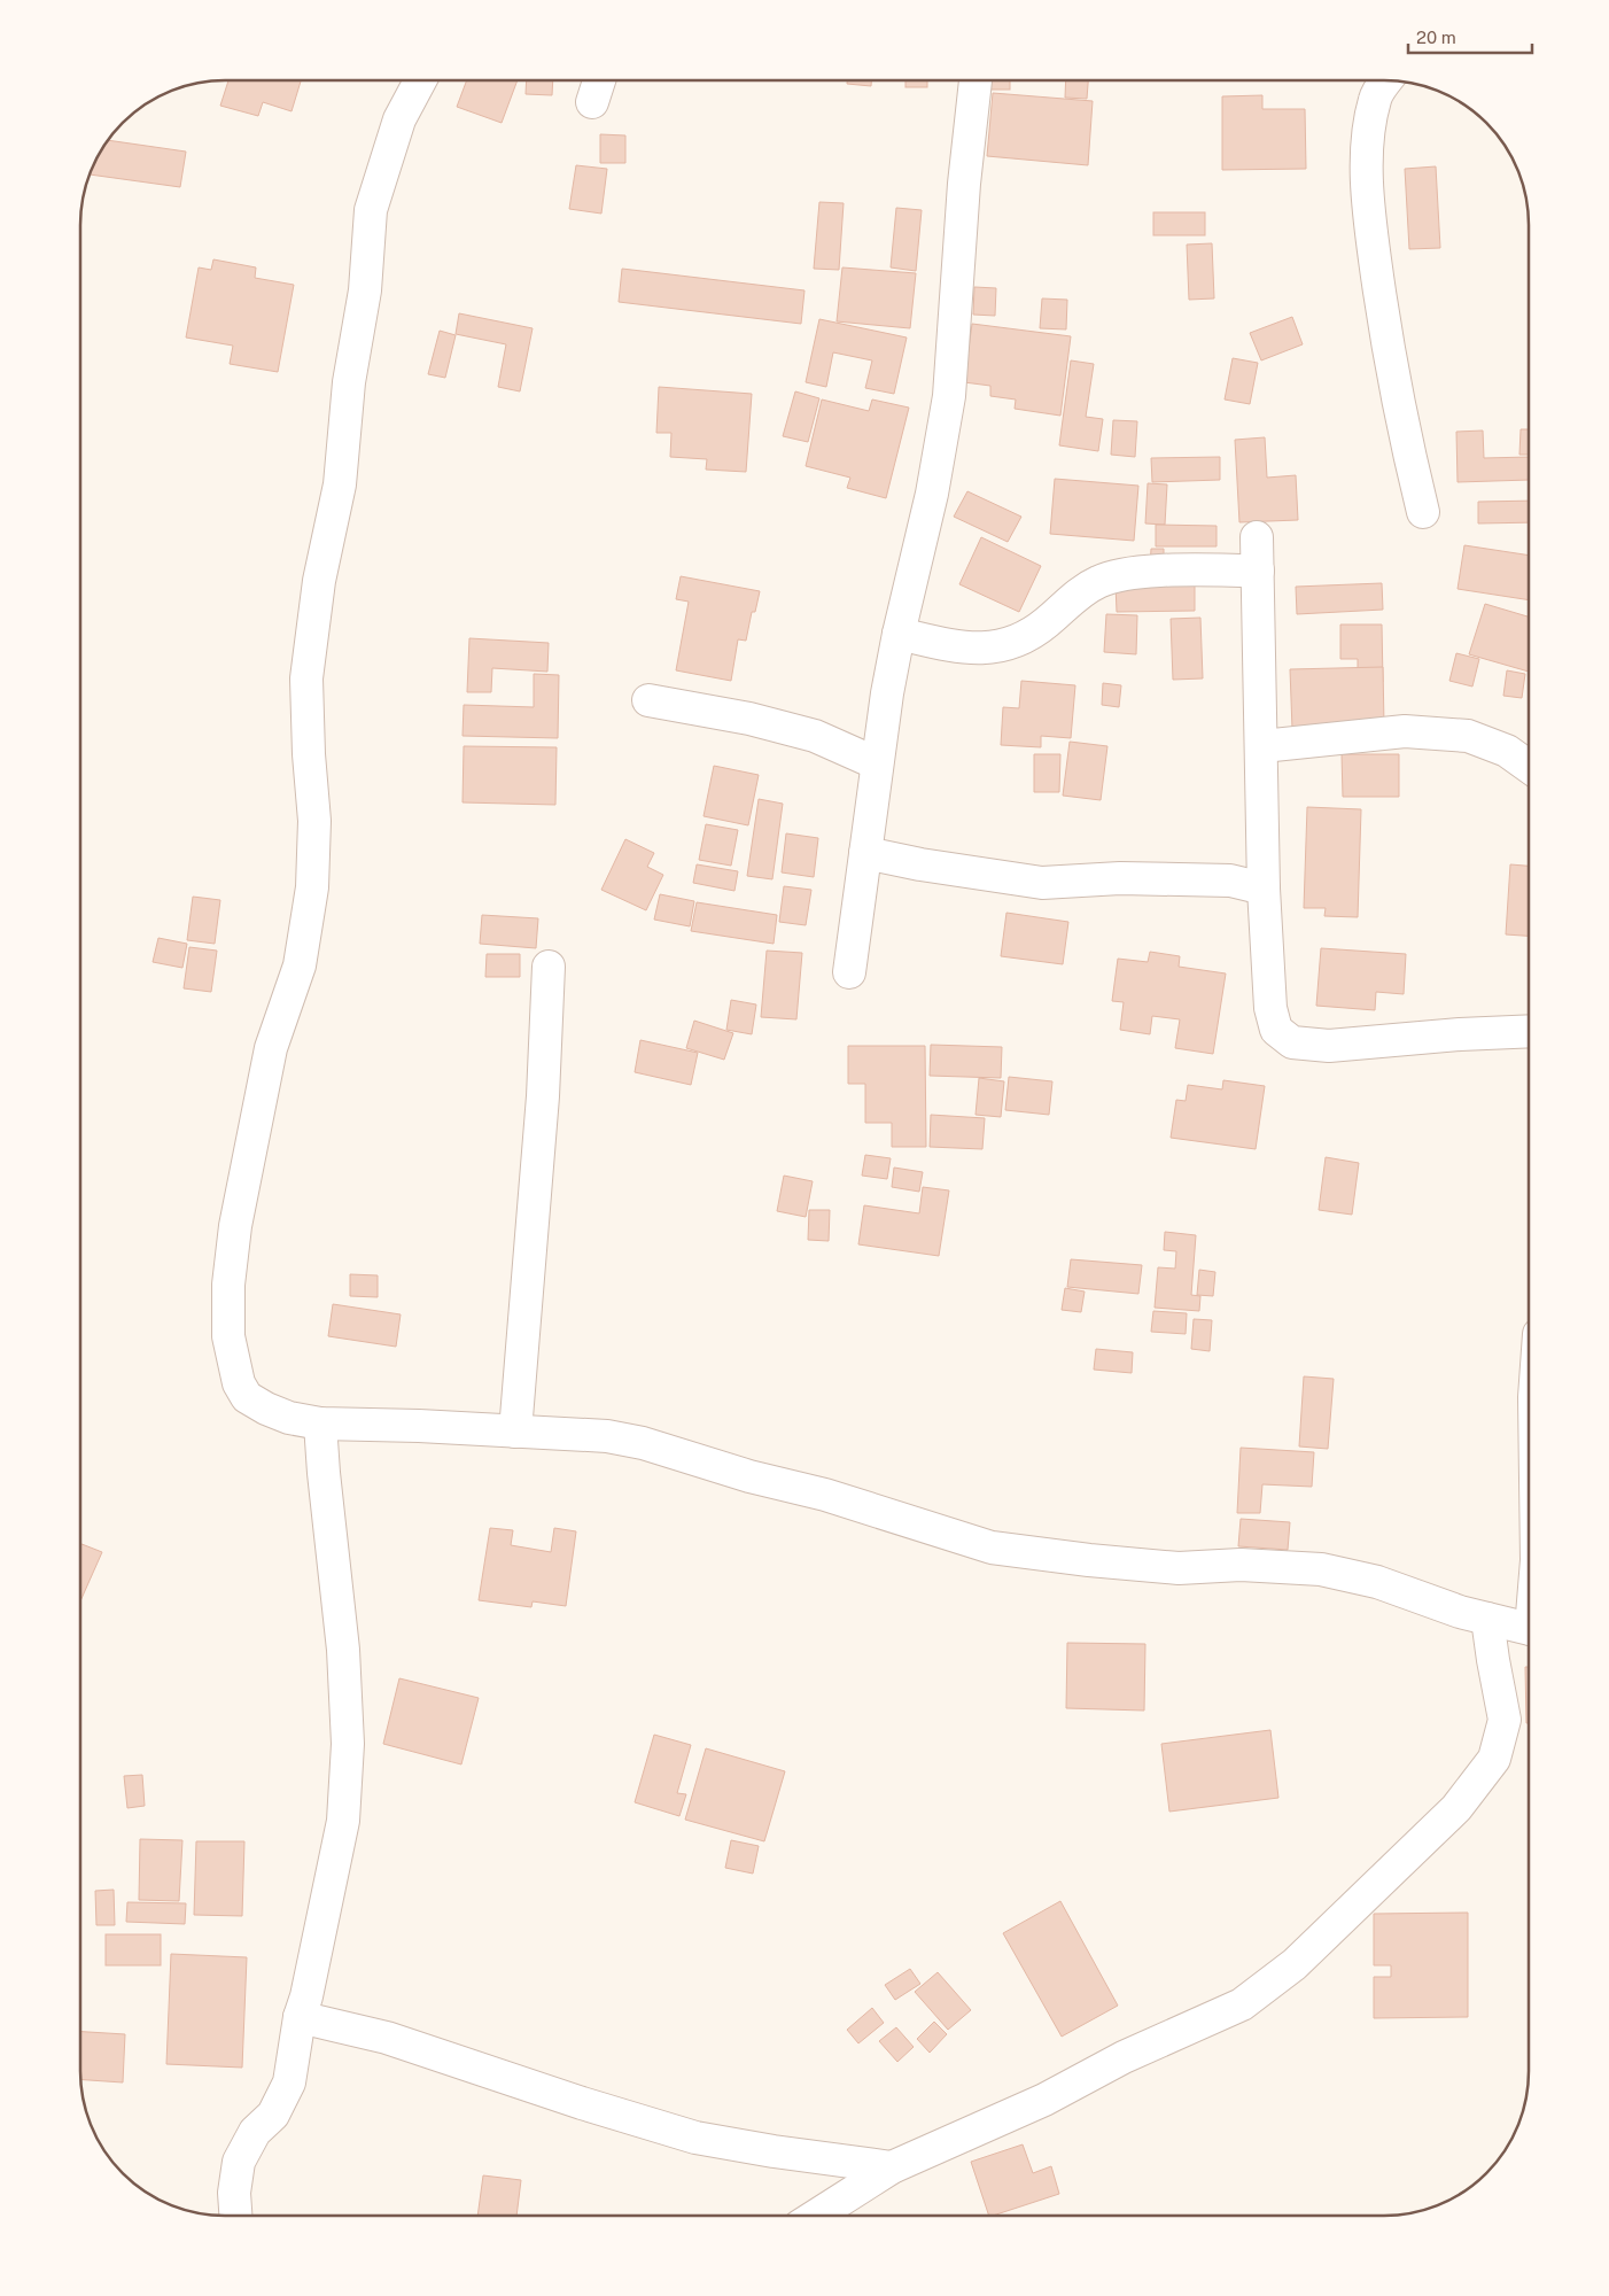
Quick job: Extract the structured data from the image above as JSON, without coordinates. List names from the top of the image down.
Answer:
{
  "scale_bar": "20 m"
}
